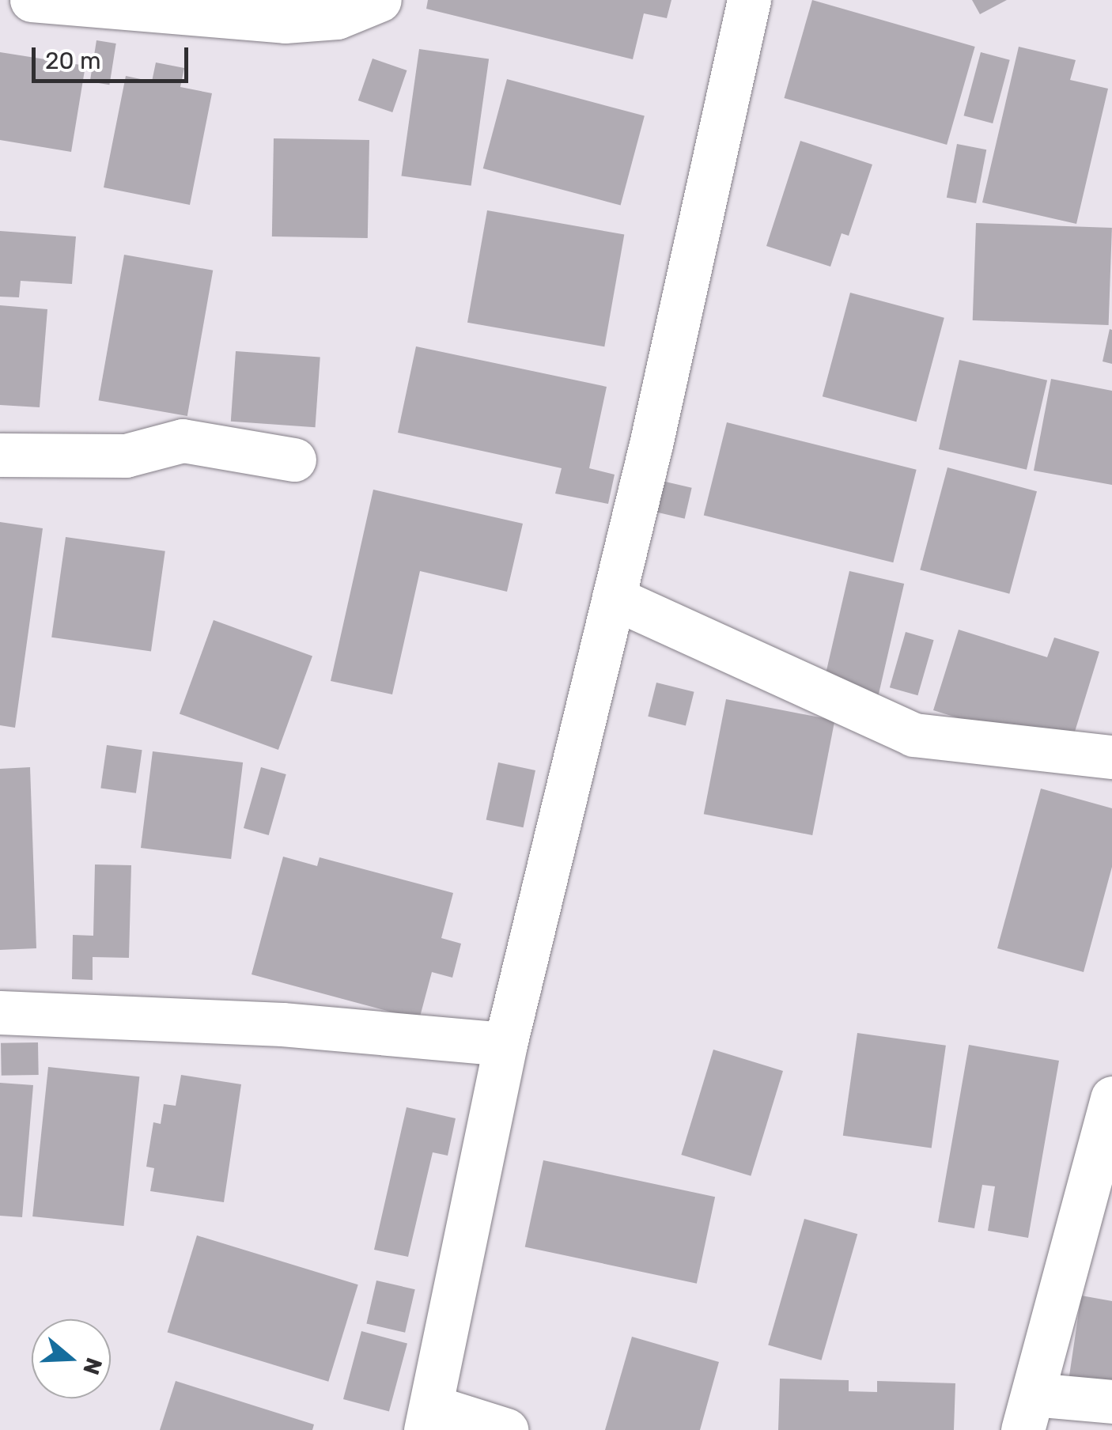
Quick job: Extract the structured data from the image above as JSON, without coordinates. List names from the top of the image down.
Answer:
{
  "scale_bar": "20 m",
  "north": "right"
}
